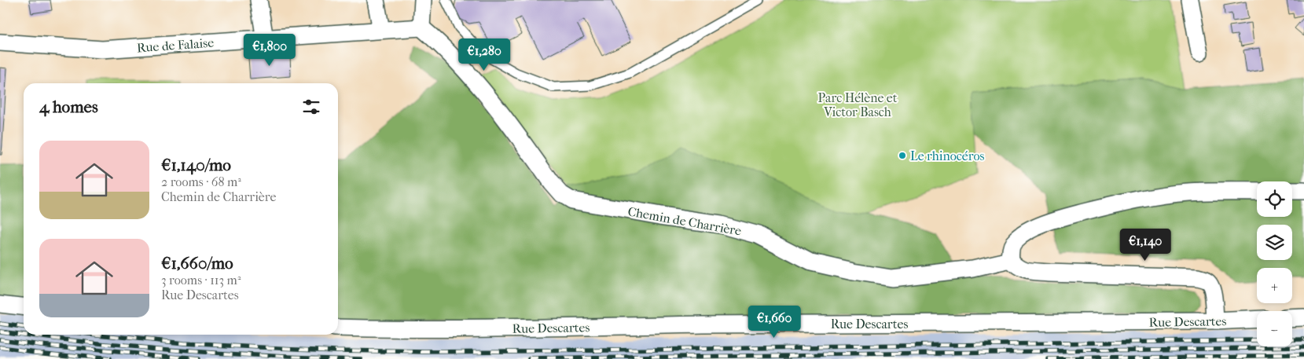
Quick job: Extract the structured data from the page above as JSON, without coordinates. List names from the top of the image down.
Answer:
{
  "streets": {
    "street": ["Rue de Falaise", "Chemin de Charrière", "Rue Descartes"]
  },
  "crossings": [
    ["Rue de Falaise", "Chemin de Charrière"]
  ],
  "parks": ["Parc Hélène et Victor Basch"],
  "places": ["Le rhinocéros"],
  "page": {
    "price": [
      "€1,800",
      "€1,280",
      "€1,140",
      "€1,660"
    ],
    "heading": "4 homes",
    "list": [
      {
        "name": "€1,140/mo",
        "note": "2 rooms · 68 m² · Chemin de Charrière"
      },
      {
        "name": "€1,660/mo",
        "note": "3 rooms · 113 m² · Rue Descartes"
      }
    ],
    "map_buttons": ["+", "−"]
  }
}
